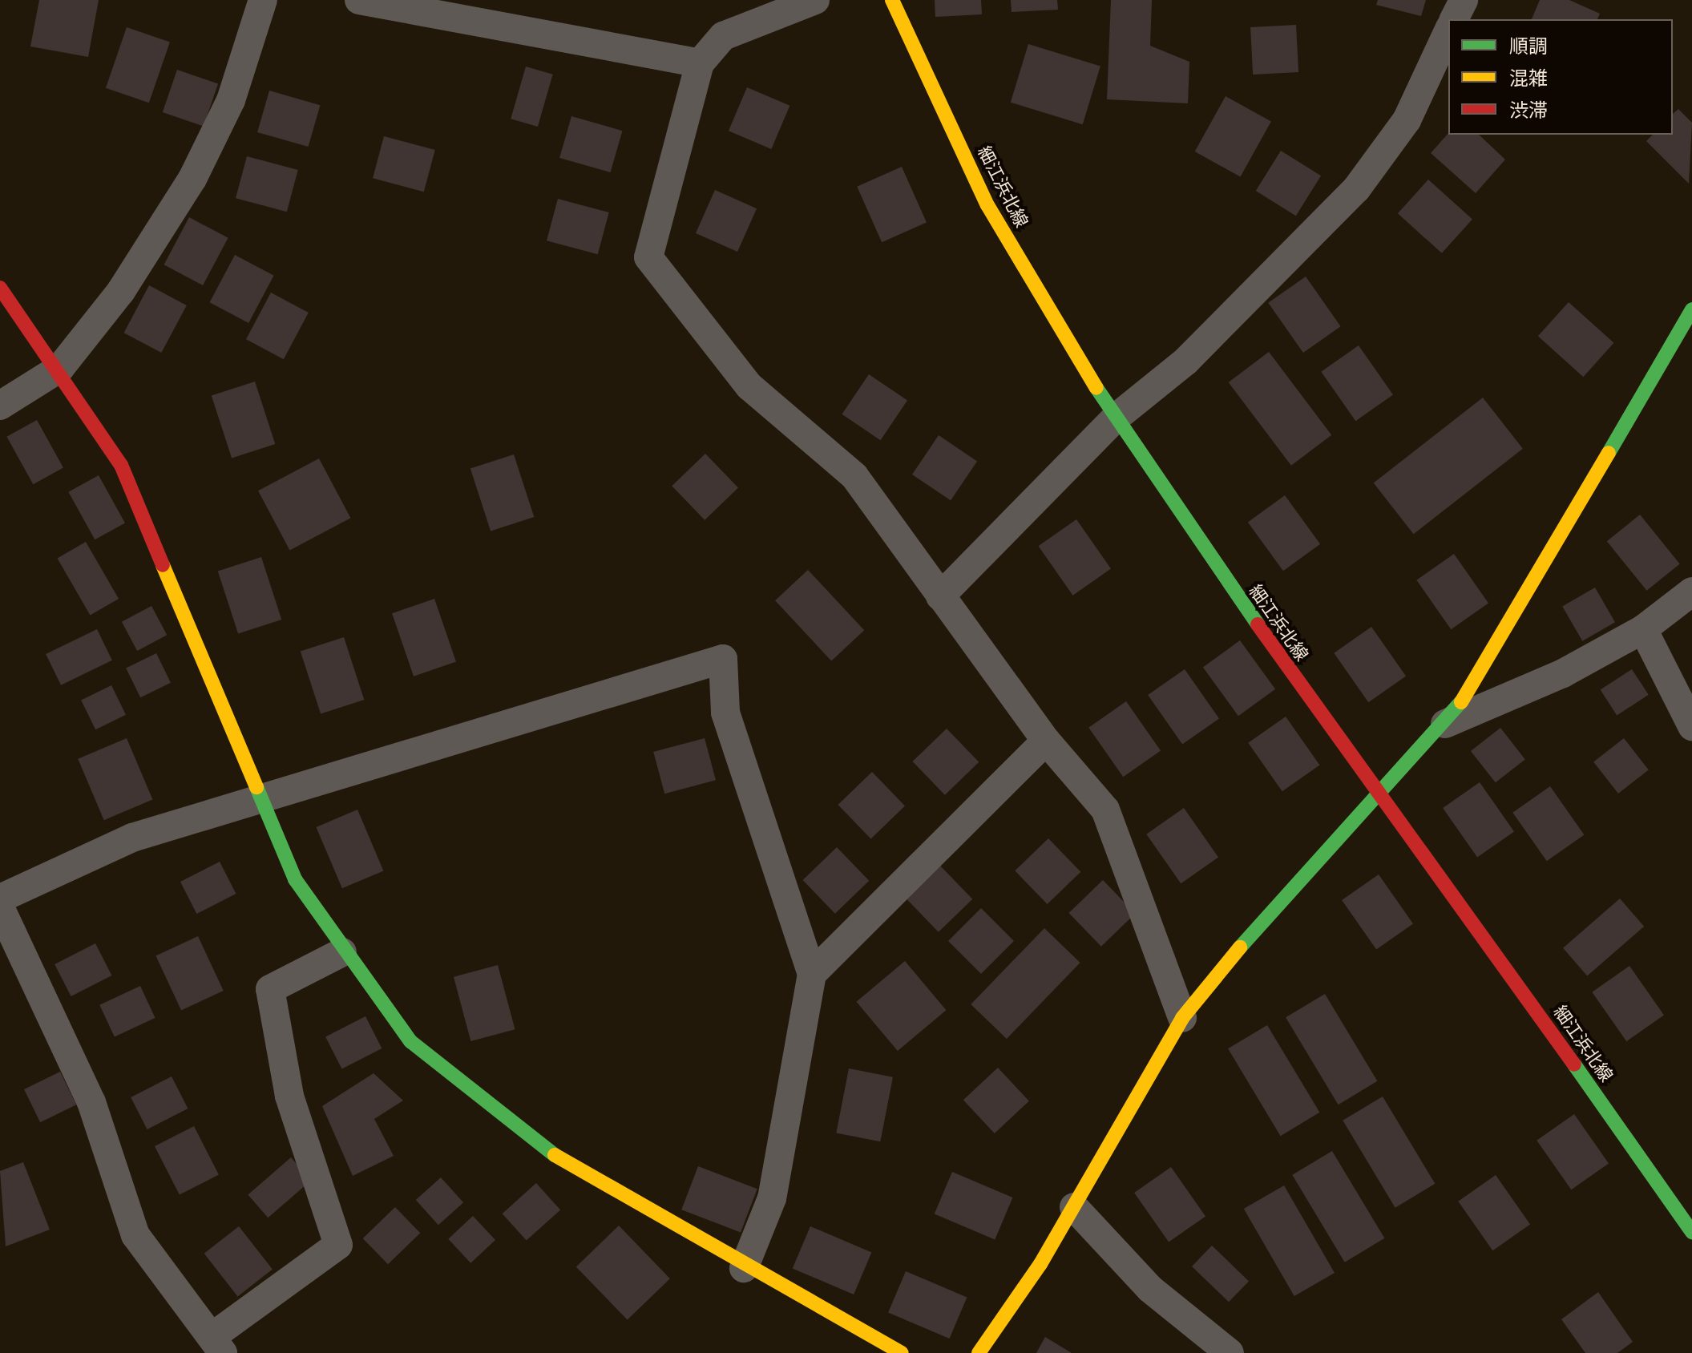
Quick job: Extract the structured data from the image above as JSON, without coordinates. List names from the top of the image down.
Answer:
{
  "streets": {
    "street": ["細江浜北線"]
  },
  "legend": ["順調", "混雑", "渋滞"]
}
